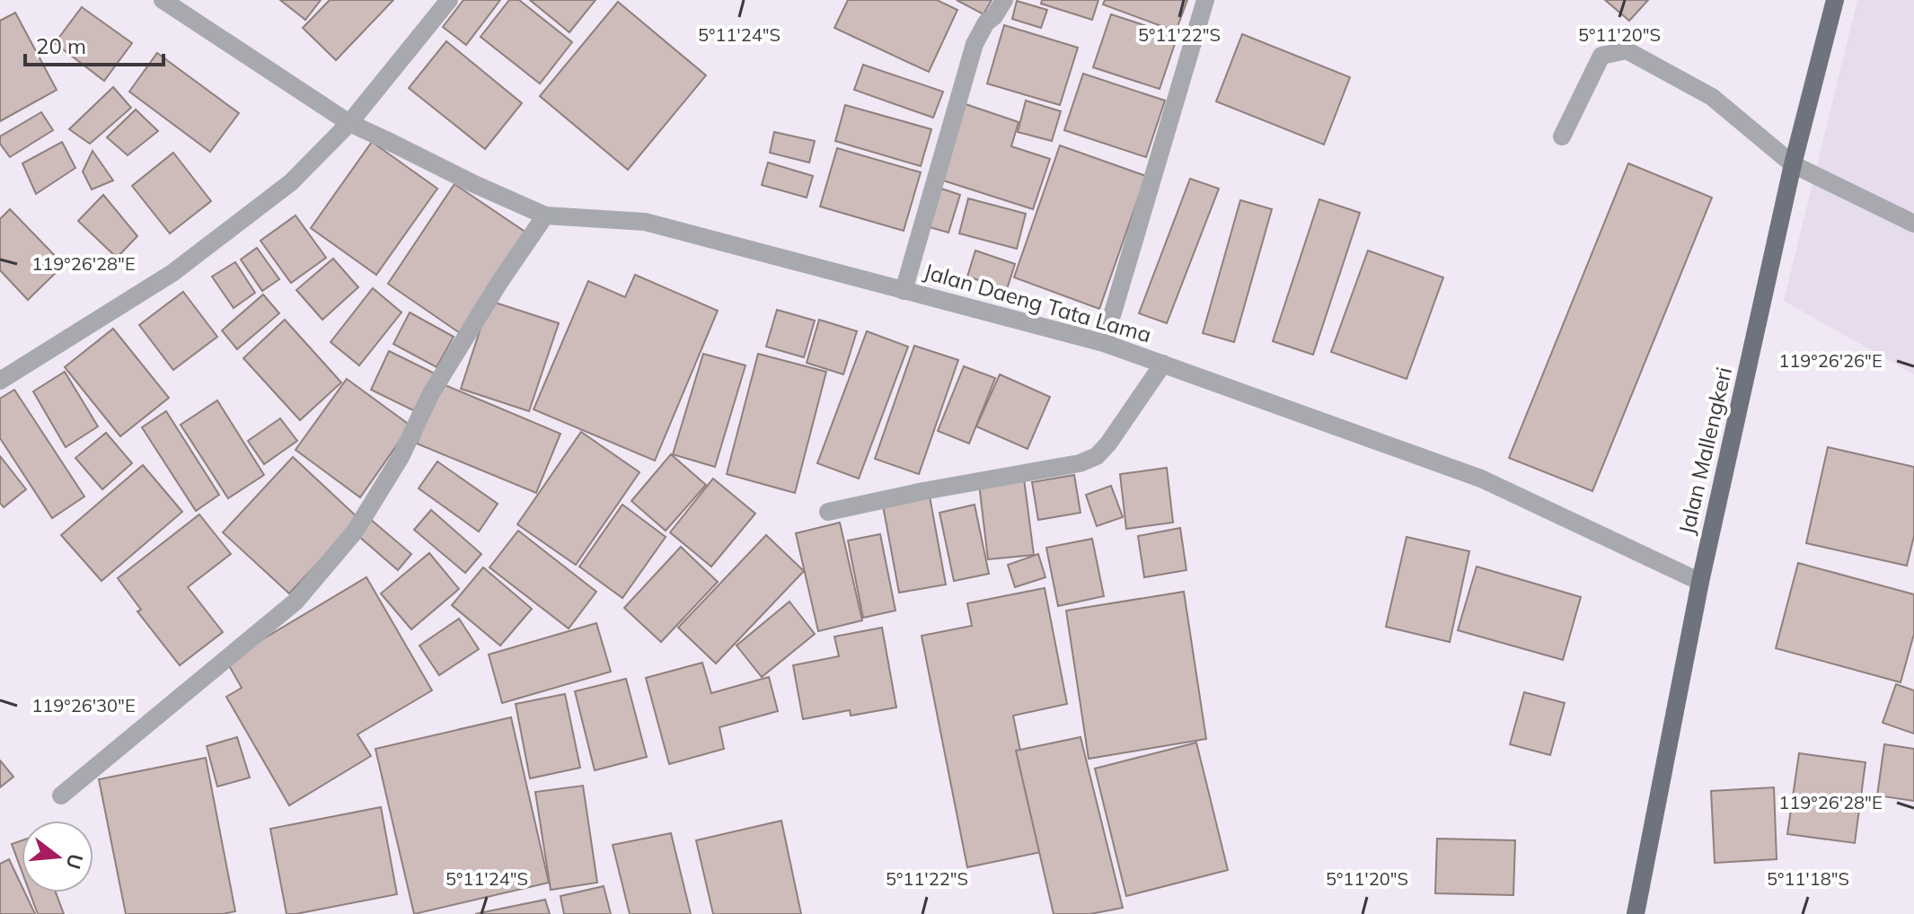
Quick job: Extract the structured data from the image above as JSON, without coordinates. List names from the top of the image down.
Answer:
{
  "streets": {
    "main road": ["Jalan Mallengkeri"],
    "street": ["Jalan Daeng Tata Lama"]
  },
  "crossings": [
    ["Jalan Daeng Tata Lama", "Jalan Mallengkeri"]
  ],
  "scale_bar": "20 m",
  "north": "right",
  "coordinates": [
    "5°11'24\"S",
    "5°11'22\"S",
    "5°11'20\"S",
    "119°26'28\"E",
    "119°26'26\"E",
    "119°26'30\"E",
    "5°11'18\"S"
  ]
}
